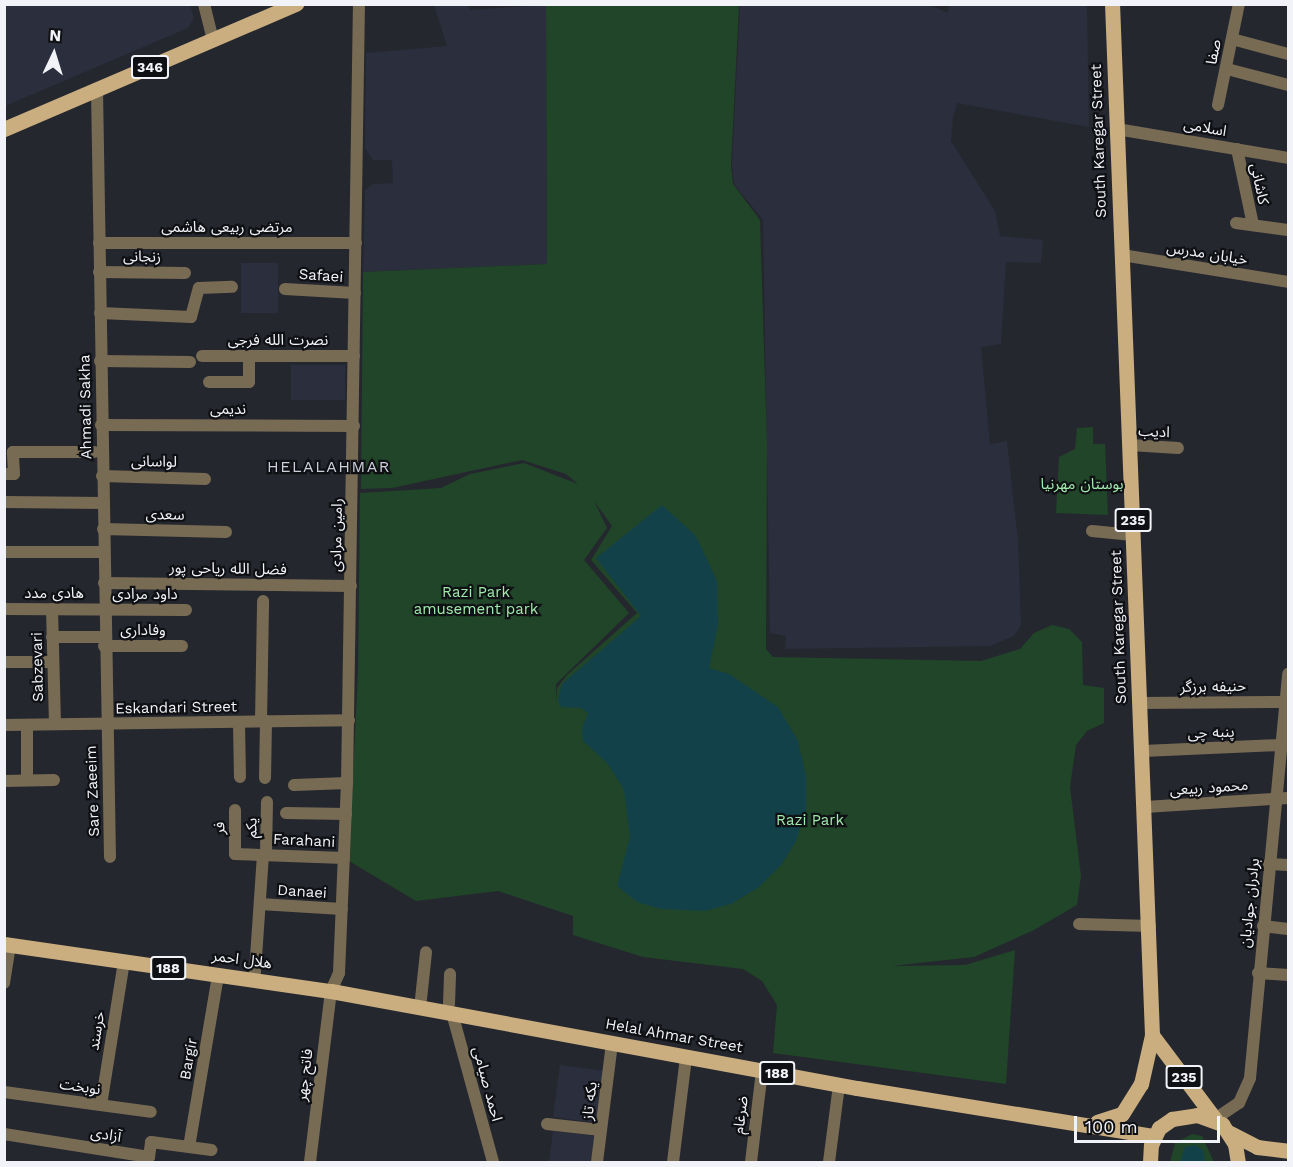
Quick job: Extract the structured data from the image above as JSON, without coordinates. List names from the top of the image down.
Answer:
{
  "streets": {
    "main road": [
      "346",
      "South Karegar Street",
      "235",
      "هلال احمر",
      "188",
      "Helal Ahmar Street"
    ],
    "street": [
      "صفا",
      "اسلامی",
      "کاشانی",
      "مرتضی ربیعی هاشمی",
      "خیابان مدرس",
      "زنجانی",
      "Safaei",
      "نصرت الله فرجی",
      "Ahmadi Sakha",
      "ندیمی",
      "ادیب",
      "لواسانی",
      "سعدی",
      "رامین مرادی",
      "فضل الله ریاحی پور",
      "هادی مدد",
      "داود مرادی",
      "وفاداری",
      "Sabzevari",
      "حنیفه برزگر",
      "Eskandari Street",
      "پنبه چی",
      "محمود ربیعی",
      "Sare Zaeeim",
      "فر",
      "یکم",
      "Farahani",
      "Danaei",
      "برادران جوادیان",
      "خرسند",
      "Bargir",
      "فاتح چهر",
      "احمد صیامی",
      "نوبخت",
      "یکه تاز",
      "ضرغام",
      "آزادی"
    ]
  },
  "crossings": [
    ["346", "Ahmadi Sakha"],
    ["اسلامی", "South Karegar Street"],
    ["اسلامی", "کاشانی"],
    ["South Karegar Street", "خیابان مدرس"],
    ["South Karegar Street", "ادیب"],
    ["South Karegar Street", "235"],
    ["South Karegar Street", "حنیفه برزگر"],
    ["South Karegar Street", "پنبه چی"],
    ["South Karegar Street", "محمود ربیعی"],
    ["South Karegar Street", "Helal Ahmar Street"],
    ["مرتضی ربیعی هاشمی", "Ahmadi Sakha"],
    ["مرتضی ربیعی هاشمی", "رامین مرادی"],
    ["زنجانی", "Ahmadi Sakha"],
    ["Safaei", "رامین مرادی"],
    ["نصرت الله فرجی", "رامین مرادی"],
    ["Ahmadi Sakha", "ندیمی"],
    ["Ahmadi Sakha", "لواسانی"],
    ["Ahmadi Sakha", "سعدی"],
    ["Ahmadi Sakha", "فضل الله ریاحی پور"],
    ["Ahmadi Sakha", "هادی مدد"],
    ["Ahmadi Sakha", "داود مرادی"],
    ["Ahmadi Sakha", "وفاداری"],
    ["Ahmadi Sakha", "Eskandari Street"],
    ["Ahmadi Sakha", "Sare Zaeeim"],
    ["ندیمی", "رامین مرادی"],
    ["235", "برادران جوادیان"],
    ["رامین مرادی", "فضل الله ریاحی پور"],
    ["رامین مرادی", "Eskandari Street"],
    ["رامین مرادی", "Farahani"],
    ["رامین مرادی", "Danaei"],
    ["رامین مرادی", "هلال احمر"],
    ["رامین مرادی", "Helal Ahmar Street"],
    ["رامین مرادی", "فاتح چهر"],
    ["هادی مدد", "داود مرادی"],
    ["هادی مدد", "Sabzevari"],
    ["وفاداری", "Sabzevari"],
    ["Sabzevari", "Eskandari Street"],
    ["حنیفه برزگر", "برادران جوادیان"],
    ["Eskandari Street", "Sare Zaeeim"],
    ["پنبه چی", "برادران جوادیان"],
    ["محمود ربیعی", "برادران جوادیان"],
    ["فر", "یکم"],
    ["فر", "Farahani"],
    ["یکم", "Farahani"],
    ["یکم", "Danaei"],
    ["هلال احمر", "خرسند"],
    ["هلال احمر", "Helal Ahmar Street"],
    ["هلال احمر", "Bargir"],
    ["هلال احمر", "فاتح چهر"],
    ["خرسند", "نوبخت"],
    ["Helal Ahmar Street", "فاتح چهر"],
    ["Helal Ahmar Street", "احمد صیامی"],
    ["Helal Ahmar Street", "یکه تاز"],
    ["Helal Ahmar Street", "ضرغام"],
    ["Bargir", "آزادی"]
  ],
  "districts": ["HELALAHMAR"],
  "parks": ["بوستان مهرنیا", "Razi Park amusement park", "Razi Park"],
  "scale_bar": "100 m",
  "north": "top"
}
